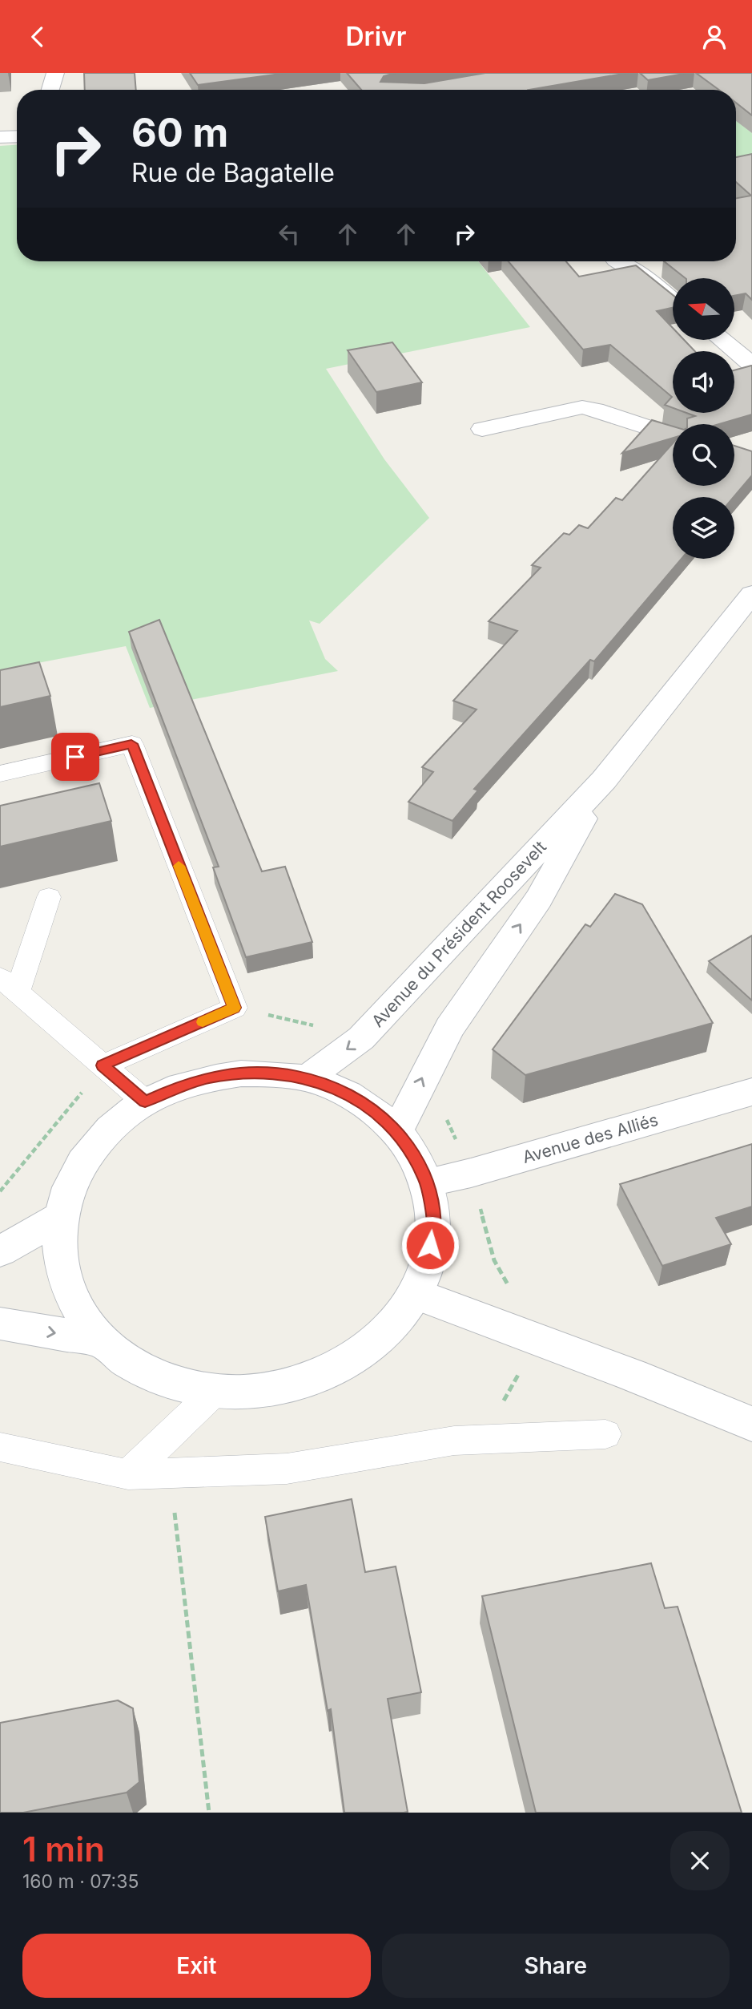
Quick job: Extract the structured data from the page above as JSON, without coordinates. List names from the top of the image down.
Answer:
{
  "streets": {
    "main road": ["Avenue du Président Roosevelt", "Avenue des Alliés"]
  },
  "north": "left",
  "page": {
    "header": "Drivr",
    "turn": ["60 m", "Rue de Bagatelle"],
    "heading": ["1 min", "160 m · 07:35"],
    "buttons": ["Exit", "Share"]
  }
}
